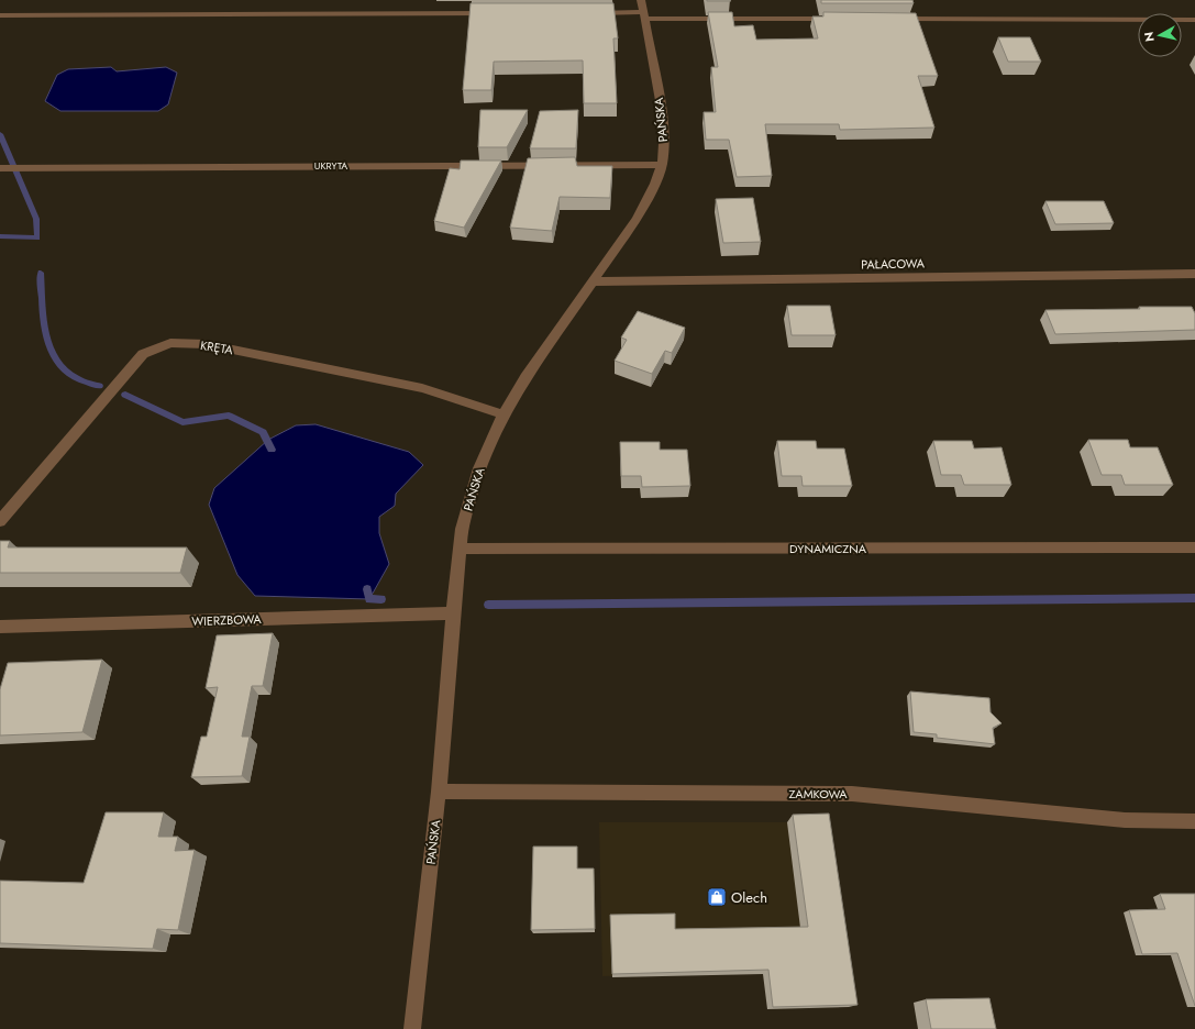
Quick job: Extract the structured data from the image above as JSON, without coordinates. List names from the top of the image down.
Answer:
{
  "streets": {
    "street": [
      "PAŃSKA",
      "UKRYTA",
      "PAŁACOWA",
      "KRĘTA",
      "DYNAMICZNA",
      "WIERZBOWA",
      "ZAMKOWA"
    ]
  },
  "crossings": [
    ["PAŃSKA", "UKRYTA"],
    ["PAŃSKA", "PAŁACOWA"],
    ["PAŃSKA", "KRĘTA"],
    ["PAŃSKA", "DYNAMICZNA"],
    ["PAŃSKA", "WIERZBOWA"],
    ["PAŃSKA", "ZAMKOWA"]
  ],
  "places": {
    "shop": ["Olech"]
  },
  "north": "left"
}
